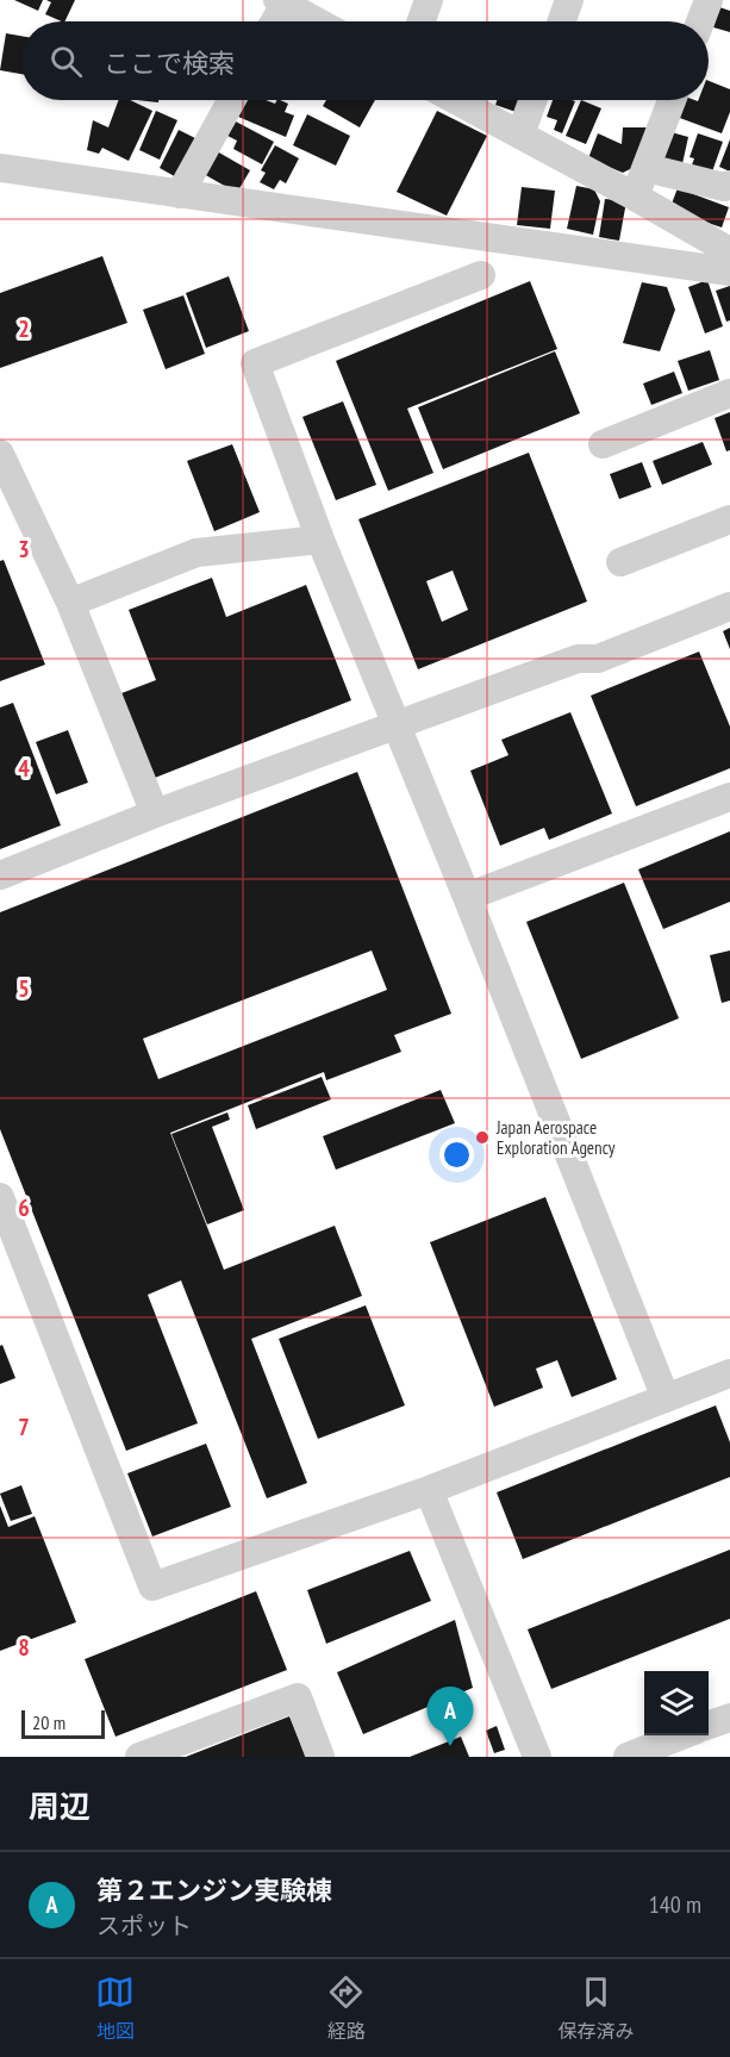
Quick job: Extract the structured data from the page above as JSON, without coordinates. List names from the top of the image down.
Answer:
{
  "places": ["Japan Aerospace Exploration Agency"],
  "scale_bar": "20 m",
  "page": {
    "search": "ここで検索",
    "pins": "A",
    "scale": "20 m",
    "heading": "周辺",
    "list": [
      {
        "mark": "A",
        "name": "第２エンジン実験棟",
        "note": "スポット",
        "value": "140 m"
      }
    ],
    "nav": ["地図", "経路", "保存済み"]
  },
  "grid": {
    "rows": [
      "2",
      "3",
      "4",
      "5",
      "6",
      "7",
      "8"
    ]
  }
}
